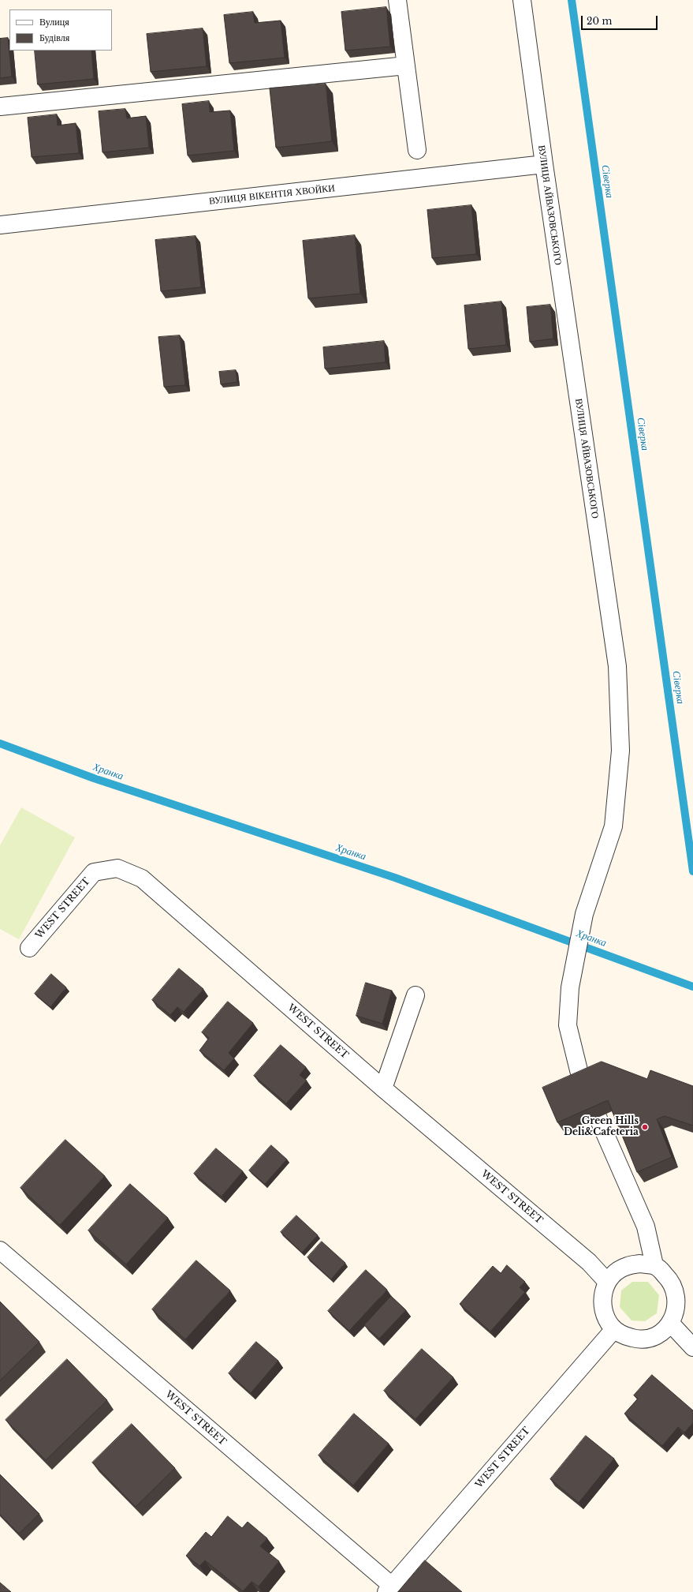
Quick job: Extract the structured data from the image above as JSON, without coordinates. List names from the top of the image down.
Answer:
{
  "streets": {
    "street": ["ВУЛИЦЯ ВІКЕНТІЯ ХВОЙКИ", "ВУЛИЦЯ АЙВАЗОВСЬКОГО", "WEST STREET"]
  },
  "crossings": [
    ["ВУЛИЦЯ ВІКЕНТІЯ ХВОЙКИ", "ВУЛИЦЯ АЙВАЗОВСЬКОГО"]
  ],
  "water": ["Сіверка", "Хранка"],
  "places": ["Green Hills Deli&Cafeteria"],
  "legend": ["Вулиця", "Будівля"],
  "scale_bar": "20 m"
}
